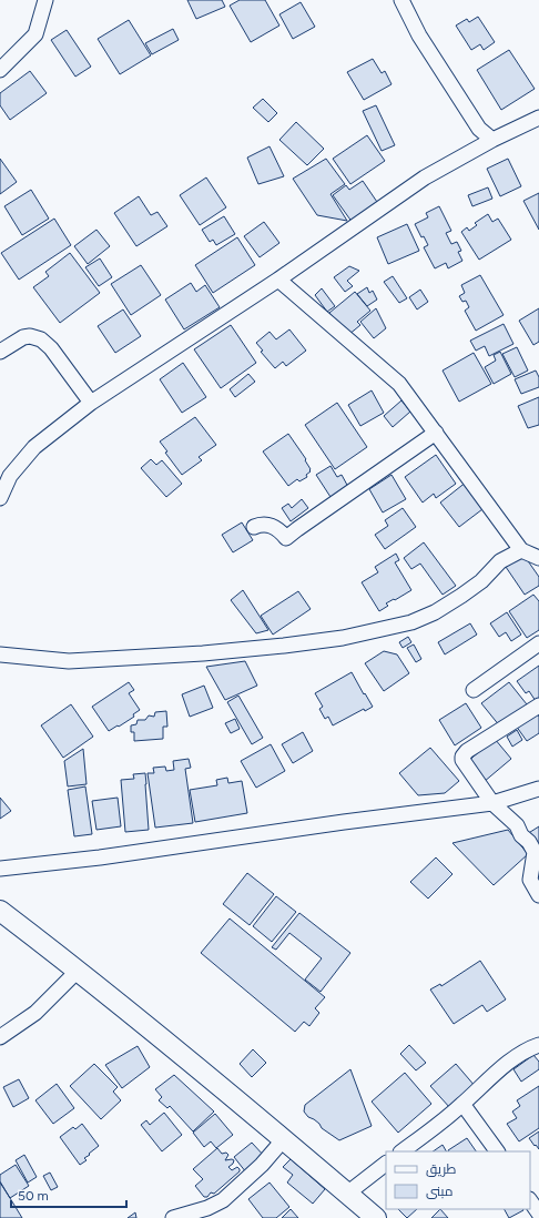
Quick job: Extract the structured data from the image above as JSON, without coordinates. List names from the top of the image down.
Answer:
{
  "legend": ["طريق", "مبنى"],
  "scale_bar": "50 m"
}
